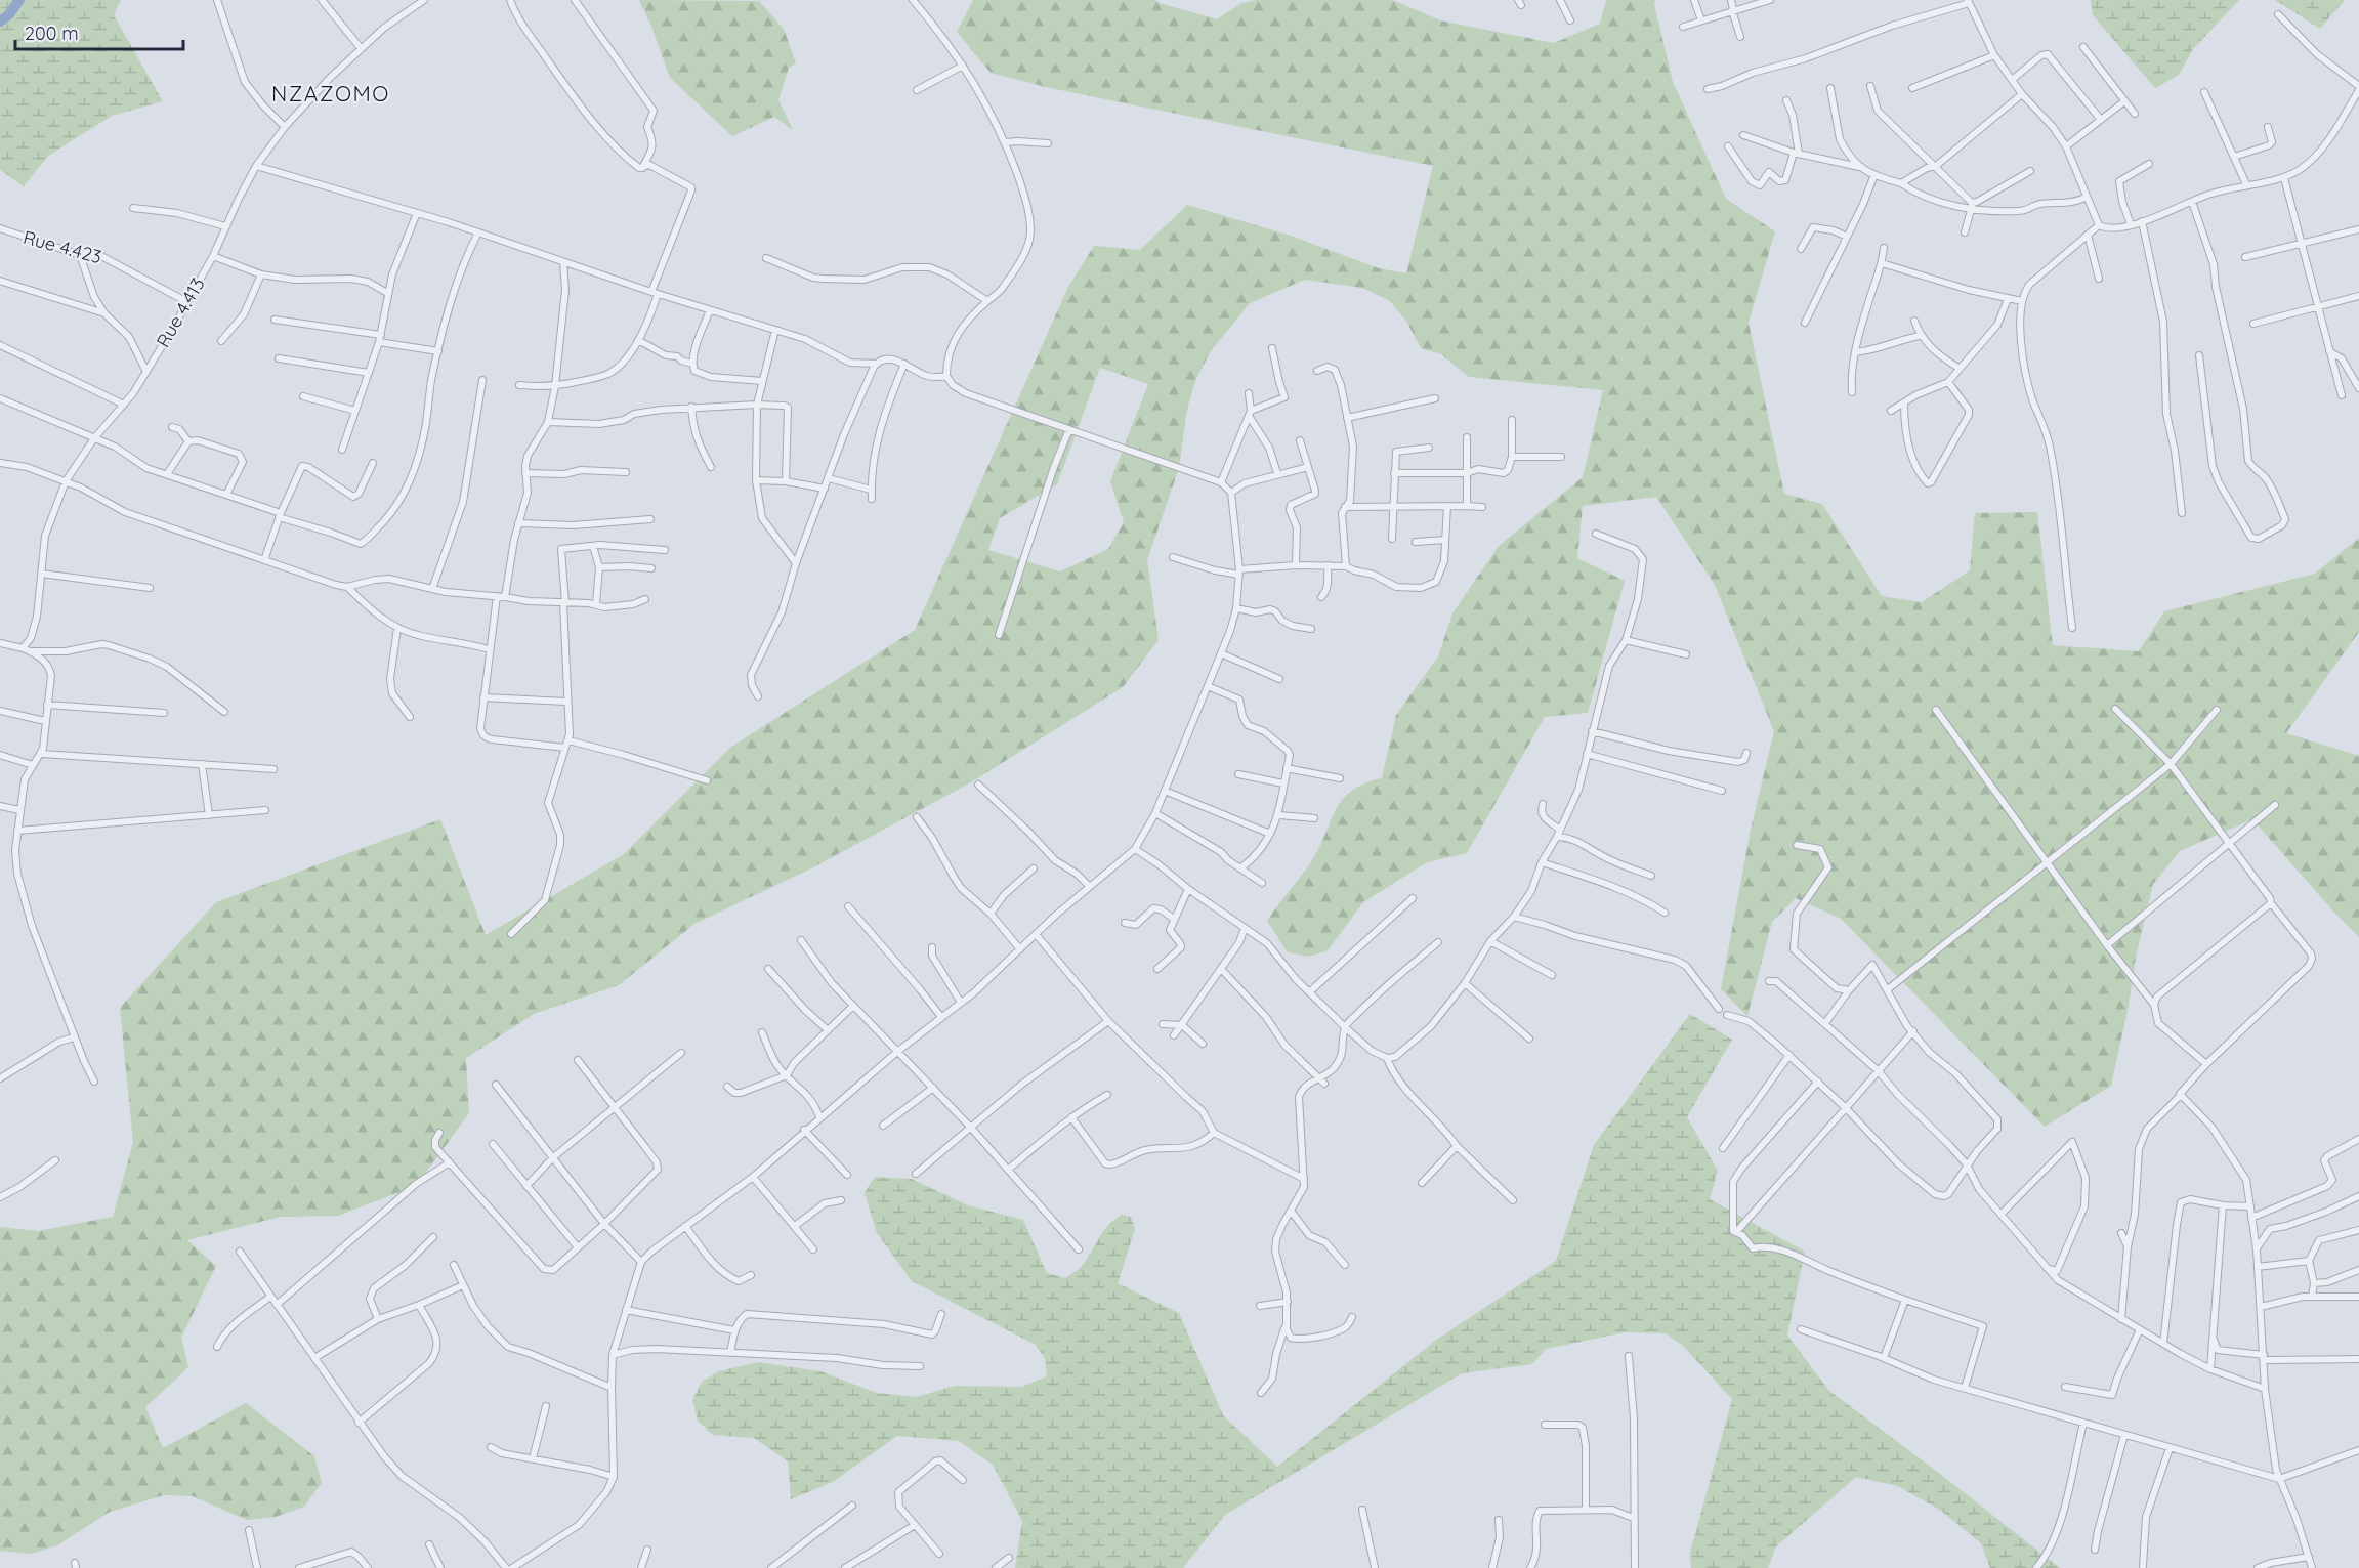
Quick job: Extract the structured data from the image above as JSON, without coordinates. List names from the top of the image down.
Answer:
{
  "streets": {
    "street": ["Rue 4.423", "Rue 4.413"]
  },
  "crossings": [
    ["Rue 4.423", "Rue 4.413"]
  ],
  "districts": ["NZAZOMO"],
  "scale_bar": "200 m"
}
